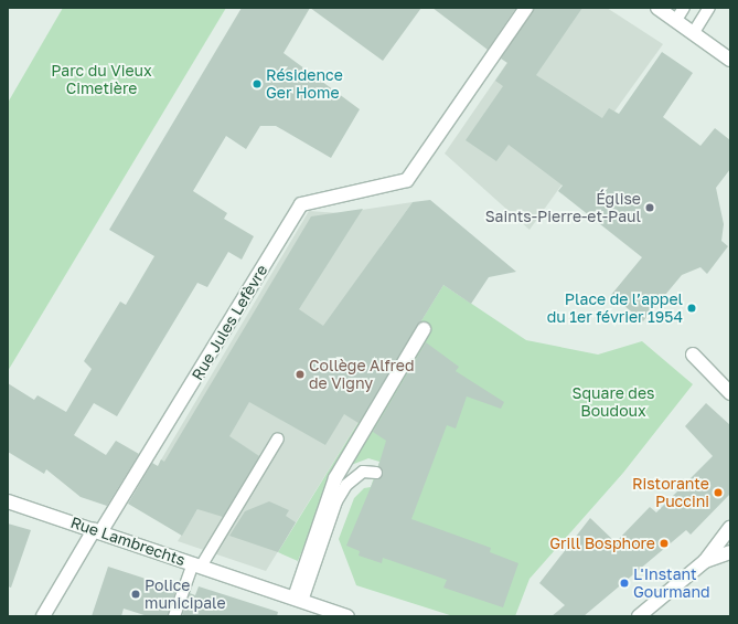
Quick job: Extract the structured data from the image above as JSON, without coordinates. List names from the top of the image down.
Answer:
{
  "streets": {
    "street": ["Rue Jules Lefèvre", "Rue Lambrechts"]
  },
  "crossings": [
    ["Rue Jules Lefèvre", "Rue Lambrechts"]
  ],
  "parks": ["Parc du Vieux Cimetière", "Square des Boudoux"],
  "places": [
    "Résidence Ger Home",
    "Église Saints-Pierre-et-Paul",
    "Place de l’appel du 1er février 1954",
    "Collège Alfred de Vigny",
    "Ristorante Puccini",
    "Grill Bosphore",
    "L'Instant Gourmand",
    "Police municipale"
  ]
}
